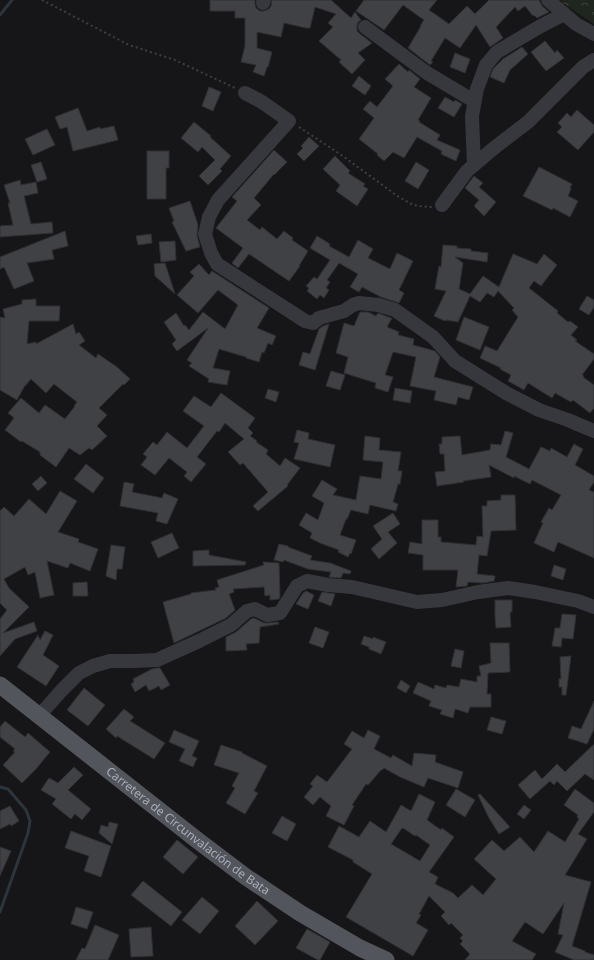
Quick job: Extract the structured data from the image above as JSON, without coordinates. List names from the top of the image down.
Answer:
{
  "streets": {
    "main road": ["Carretera de Circunvalación de Bata"]
  }
}
